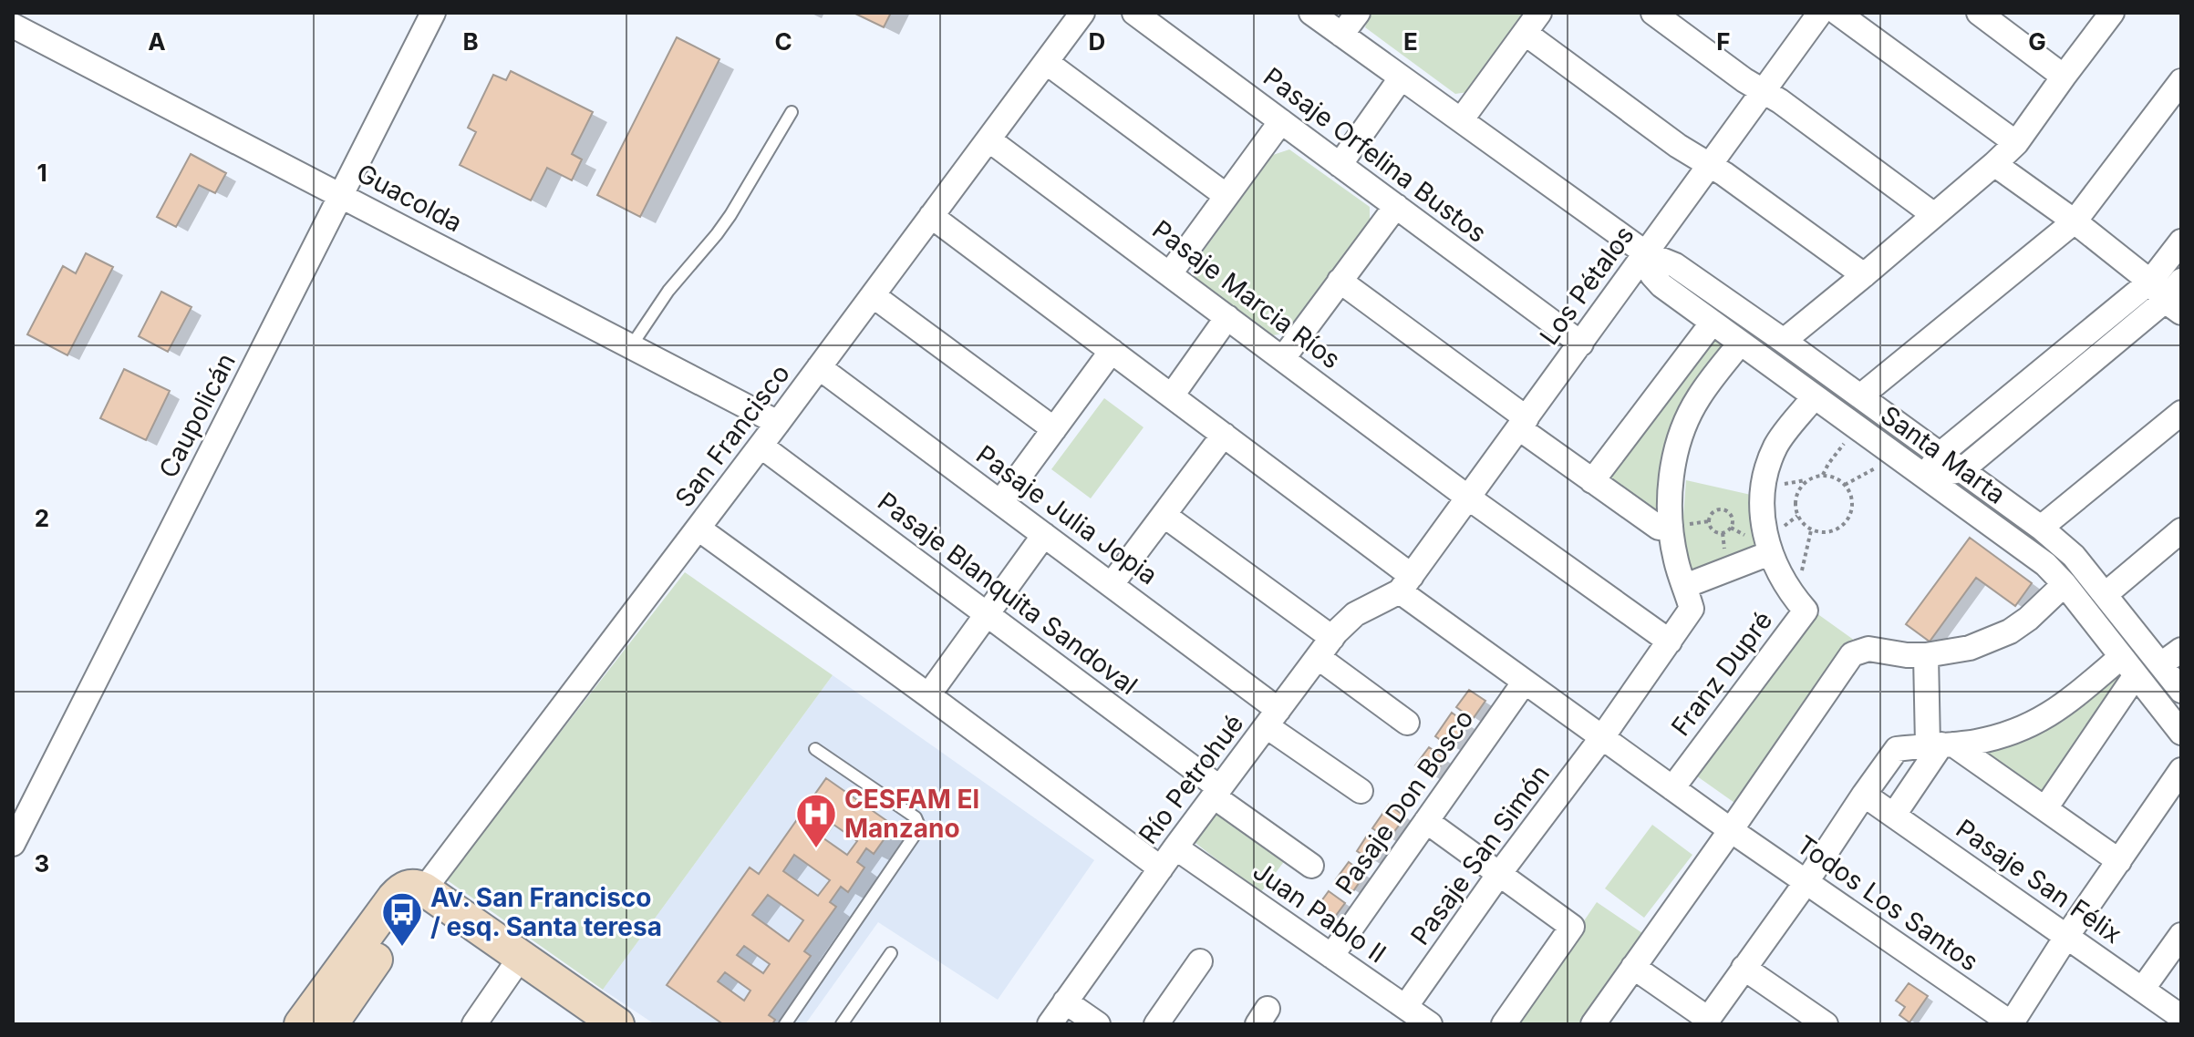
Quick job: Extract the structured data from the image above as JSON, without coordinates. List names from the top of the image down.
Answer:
{
  "streets": {
    "street": [
      "Pasaje Orfelina Bustos",
      "Guacolda",
      "Los Pétalos",
      "Pasaje Marcia Ríos",
      "Caupolicán",
      "San Francisco",
      "Santa Marta",
      "Pasaje Julia Jopia",
      "Pasaje Blanquita Sandoval",
      "Franz Dupré",
      "Río Petrohué",
      "Pasaje Don Bosco",
      "Pasaje San Simón",
      "Pasaje San Félix",
      "Todos Los Santos",
      "Juan Pablo II"
    ]
  },
  "crossings": [
    ["Pasaje Orfelina Bustos", "Los Pétalos"],
    ["Guacolda", "Caupolicán"],
    ["Guacolda", "San Francisco"],
    ["Los Pétalos", "Pasaje Marcia Ríos"],
    ["Los Pétalos", "Santa Marta"],
    ["Los Pétalos", "Río Petrohué"],
    ["Los Pétalos", "Todos Los Santos"],
    ["Pasaje Marcia Ríos", "San Francisco"],
    ["Pasaje Marcia Ríos", "Pasaje San Simón"],
    ["San Francisco", "Pasaje Julia Jopia"],
    ["San Francisco", "Pasaje Blanquita Sandoval"],
    ["San Francisco", "Todos Los Santos"],
    ["Santa Marta", "Franz Dupré"],
    ["Santa Marta", "Pasaje San Simón"],
    ["Pasaje Julia Jopia", "Río Petrohué"],
    ["Pasaje Blanquita Sandoval", "Río Petrohué"],
    ["Franz Dupré", "Todos Los Santos"],
    ["Río Petrohué", "Todos Los Santos"],
    ["Río Petrohué", "Juan Pablo II"],
    ["Pasaje Don Bosco", "Todos Los Santos"],
    ["Pasaje Don Bosco", "Juan Pablo II"],
    ["Pasaje San Simón", "Todos Los Santos"],
    ["Pasaje San Simón", "Juan Pablo II"]
  ],
  "places": {
    "hospital": ["CESFAM El Manzano"],
    "bus stop": ["Av. San Francisco / esq. Santa teresa"]
  },
  "grid": {
    "columns": [
      "A",
      "B",
      "C",
      "D",
      "E",
      "F",
      "G"
    ],
    "rows": ["1", "2", "3"]
  }
}
